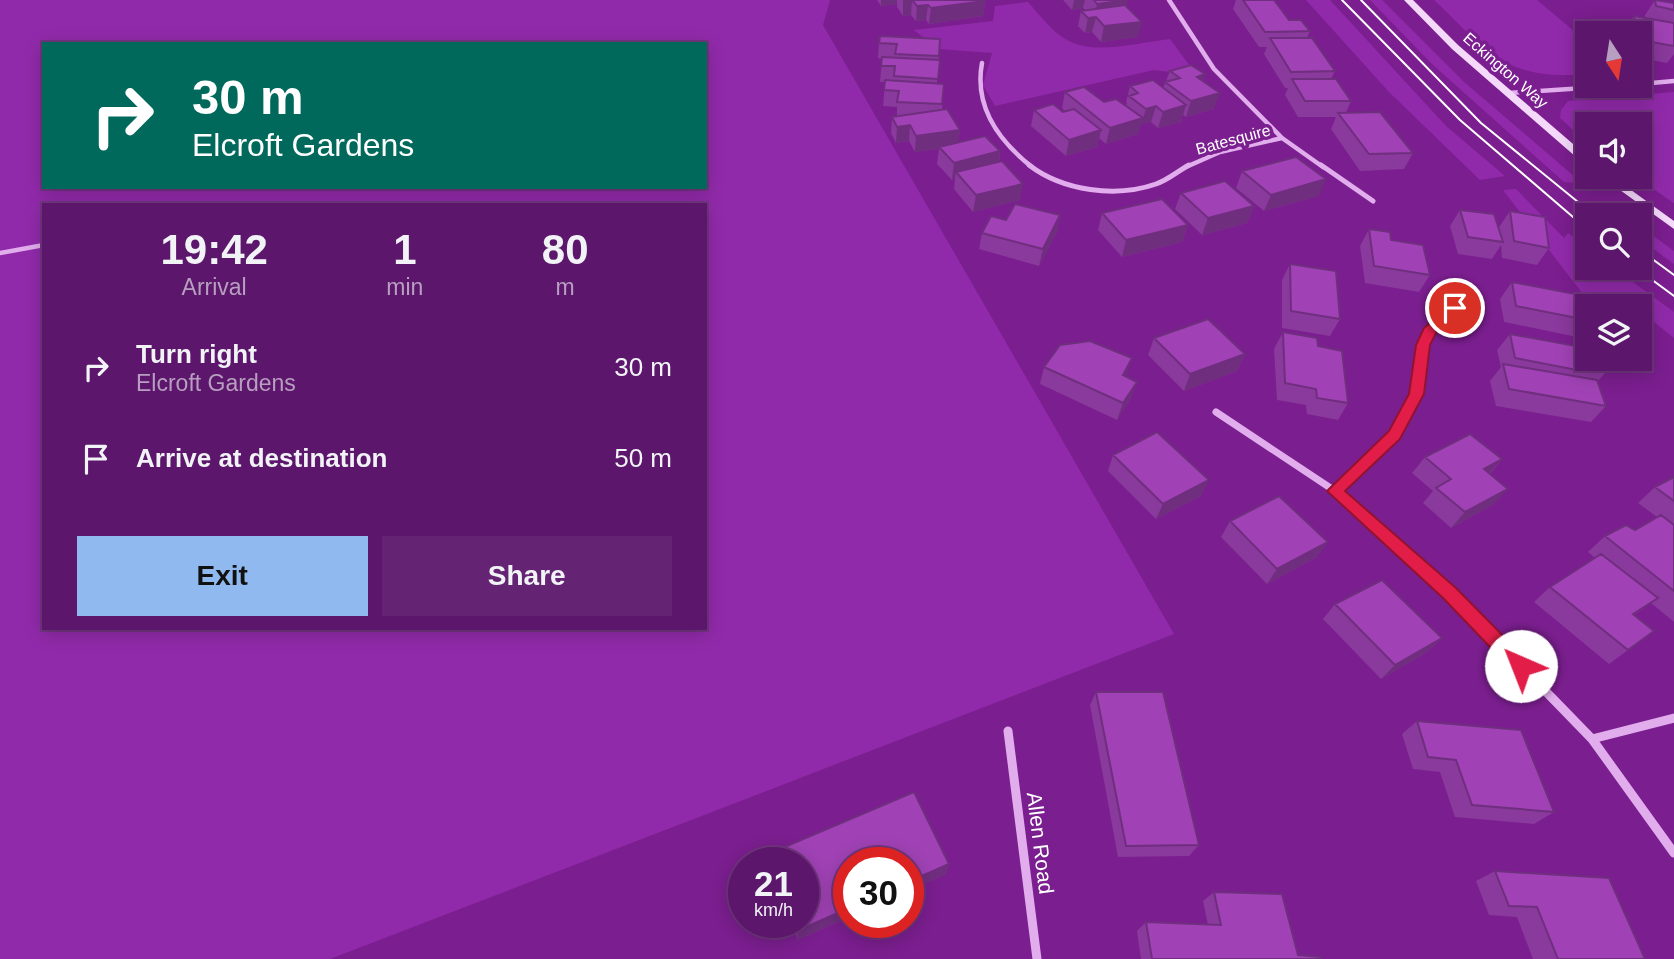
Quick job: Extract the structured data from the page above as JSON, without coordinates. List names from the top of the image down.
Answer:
{
  "streets": {
    "main road": ["Eckington Way"],
    "street": ["Batesquire", "Allen Road"]
  },
  "north": "bottom",
  "page": {
    "turn": ["30 m", "Elcroft Gardens"],
    "eta": [
      "19:42",
      "Arrival",
      "1",
      "min",
      "80",
      "m"
    ],
    "list": [
      {
        "name": "Turn right",
        "note": "Elcroft Gardens",
        "value": "30 m"
      },
      {
        "name": "Arrive at destination",
        "value": "50 m"
      }
    ],
    "buttons": ["Exit", "Share"],
    "speed": "21 km/h",
    "limit": "30"
  }
}
